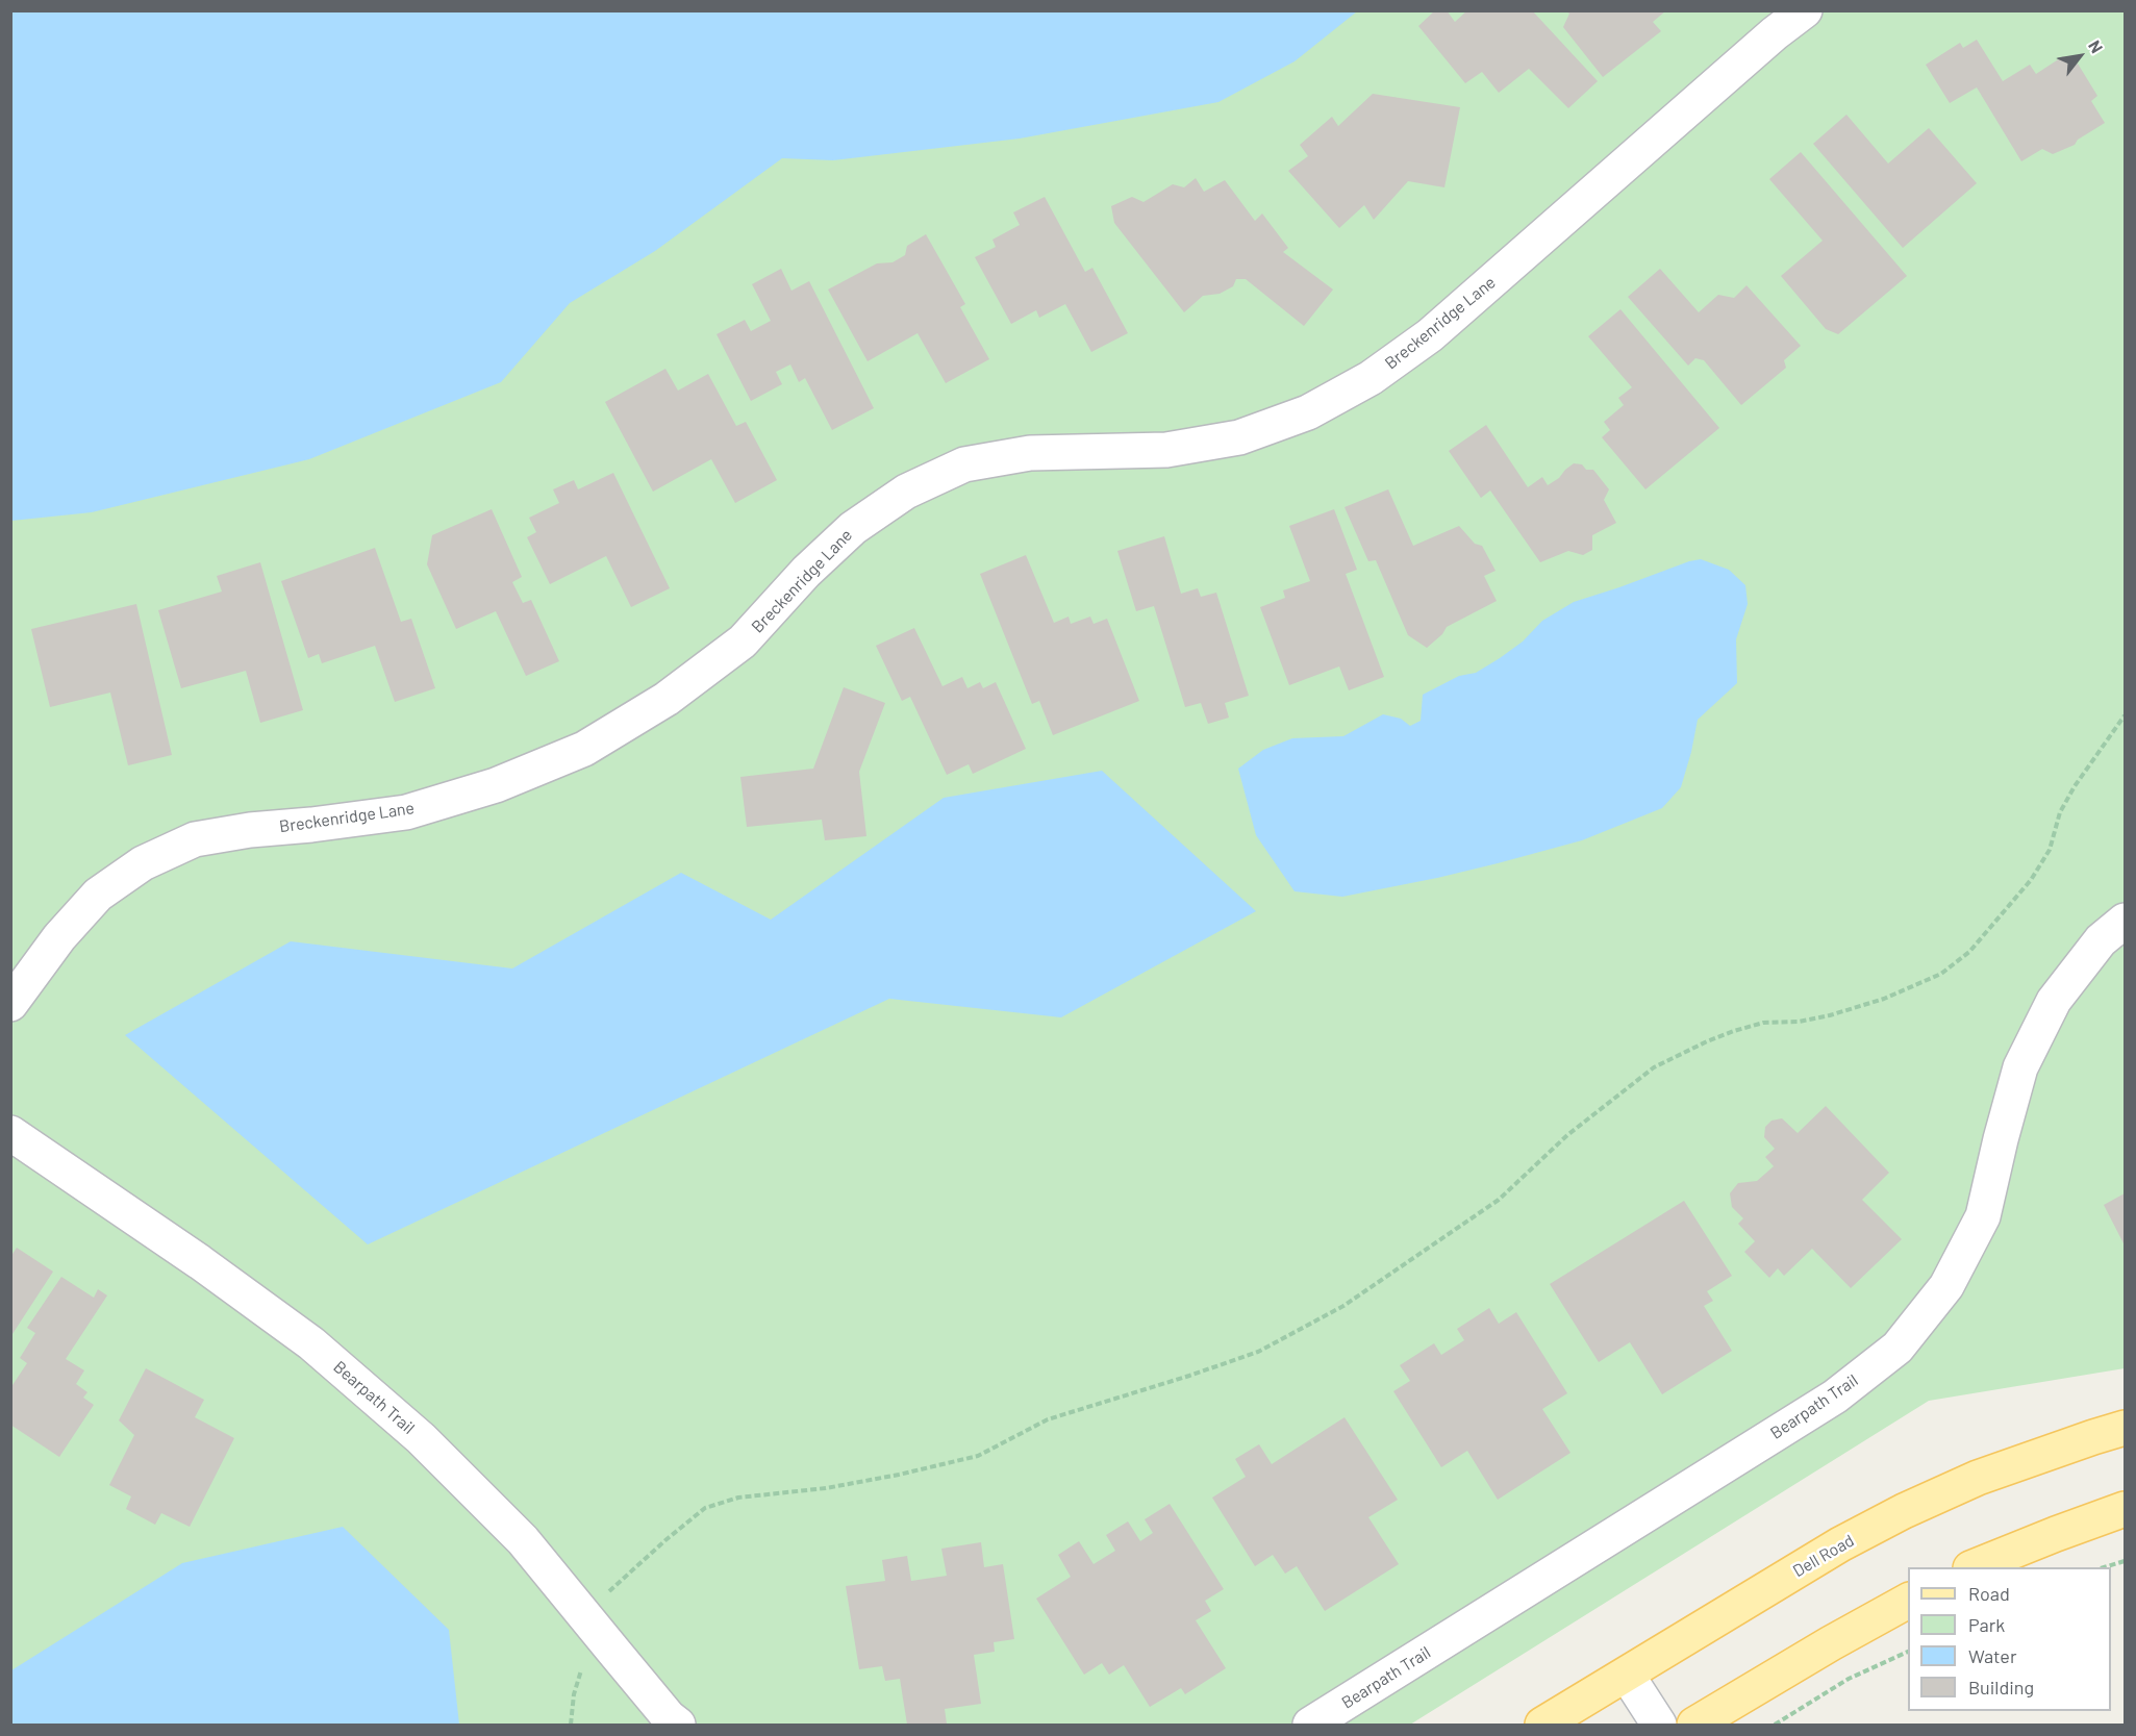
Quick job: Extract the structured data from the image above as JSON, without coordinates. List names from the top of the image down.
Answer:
{
  "streets": {
    "main road": ["Dell Road"],
    "street": ["Breckenridge Lane", "Bearpath Trail"]
  },
  "legend": [
    "Road",
    "Park",
    "Water",
    "Building"
  ],
  "north": "top right"
}
